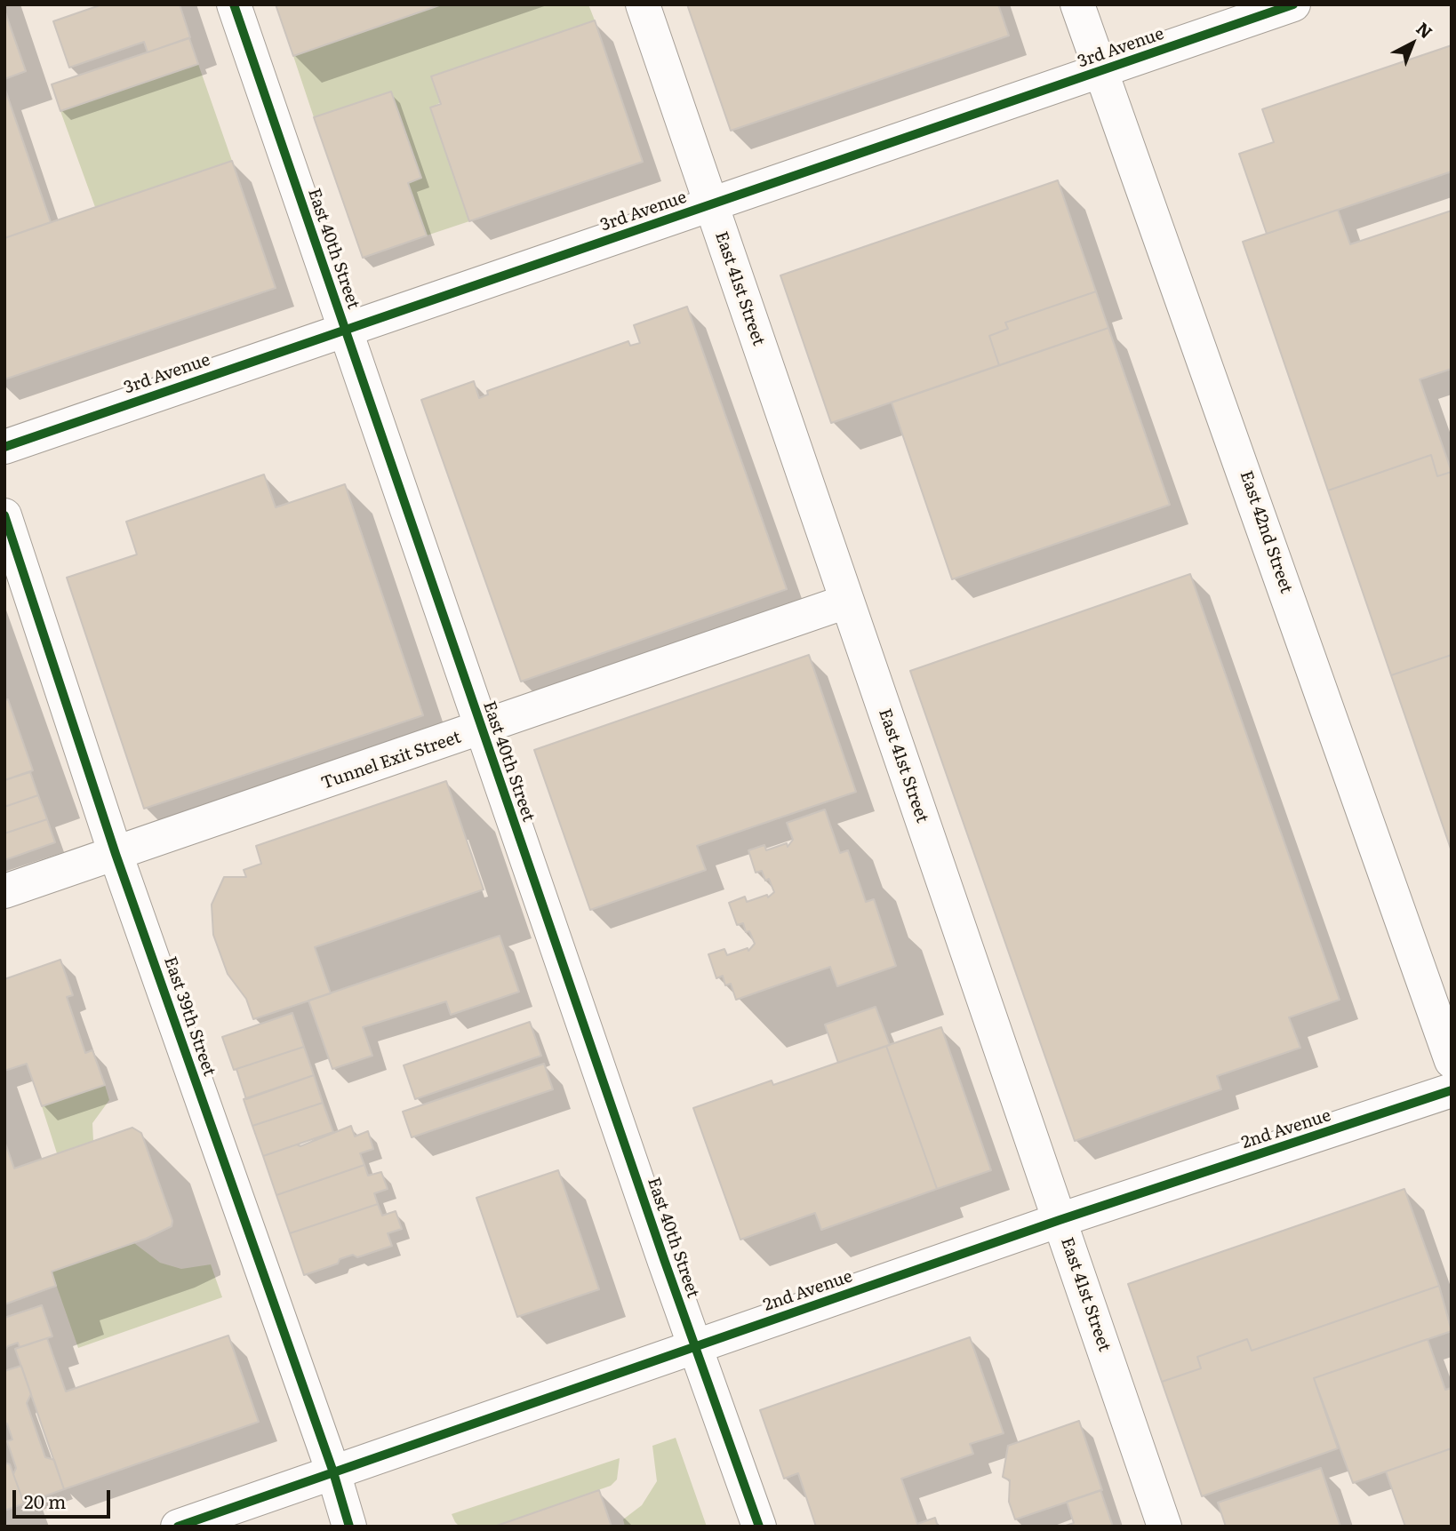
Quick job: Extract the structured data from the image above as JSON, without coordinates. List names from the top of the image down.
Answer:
{
  "streets": {
    "street": [
      "3rd Avenue",
      "East 40th Street",
      "East 41st Street",
      "East 42nd Street",
      "Tunnel Exit Street",
      "East 39th Street",
      "2nd Avenue"
    ]
  },
  "crossings": [
    ["3rd Avenue", "East 40th Street"],
    ["3rd Avenue", "East 41st Street"],
    ["3rd Avenue", "East 42nd Street"],
    ["East 40th Street", "Tunnel Exit Street"],
    ["East 40th Street", "2nd Avenue"],
    ["East 41st Street", "Tunnel Exit Street"],
    ["East 41st Street", "2nd Avenue"],
    ["Tunnel Exit Street", "East 39th Street"],
    ["East 39th Street", "2nd Avenue"]
  ],
  "scale_bar": "20 m",
  "north": "top right"
}
